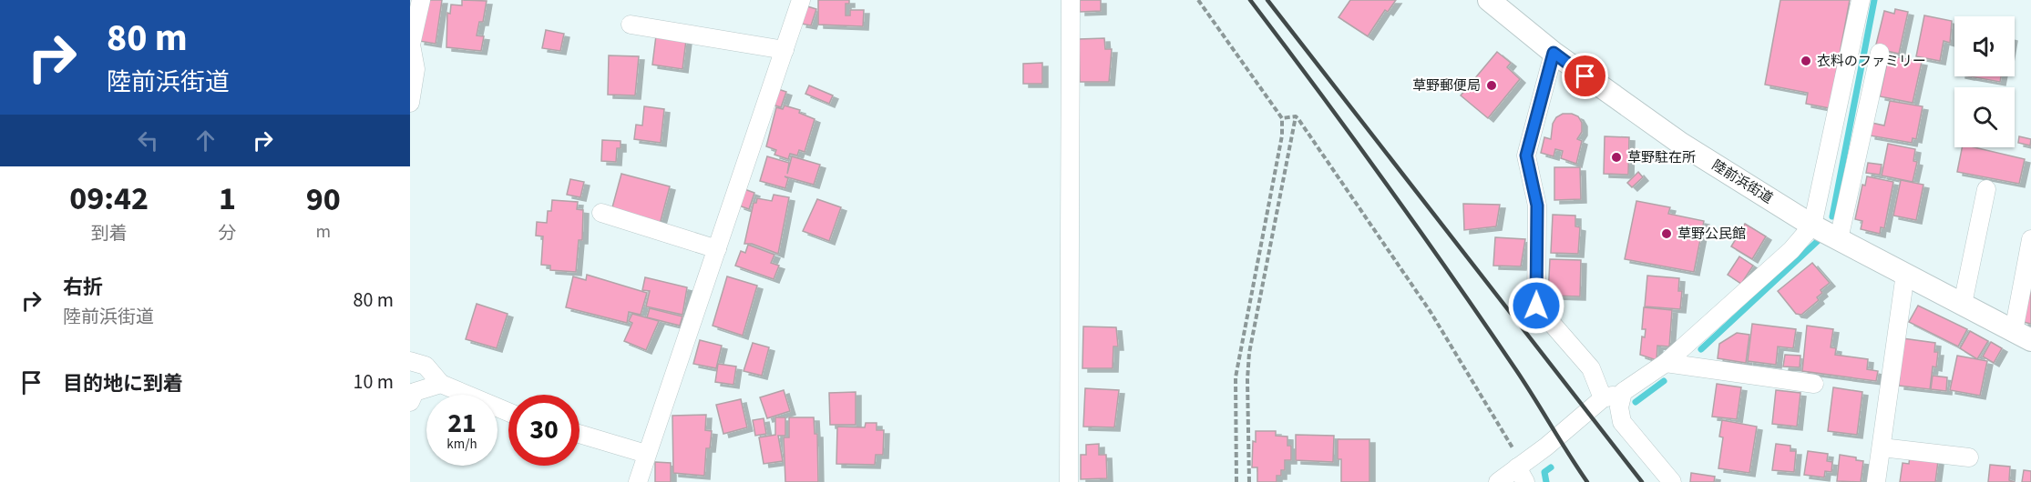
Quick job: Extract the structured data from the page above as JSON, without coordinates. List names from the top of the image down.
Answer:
{
  "streets": {
    "street": ["陸前浜街道"]
  },
  "places": [
    "衣料のファミリー",
    "草野郵便局",
    "草野駐在所",
    "草野公民館"
  ],
  "page": {
    "turn": ["80 m", "陸前浜街道"],
    "eta": [
      "09:42",
      "到着",
      "1",
      "分",
      "90",
      "m"
    ],
    "list": [
      {
        "name": "右折",
        "note": "陸前浜街道",
        "value": "80 m"
      },
      {
        "name": "目的地に到着",
        "value": "10 m"
      }
    ],
    "speed": "21 km/h",
    "limit": "30"
  }
}
